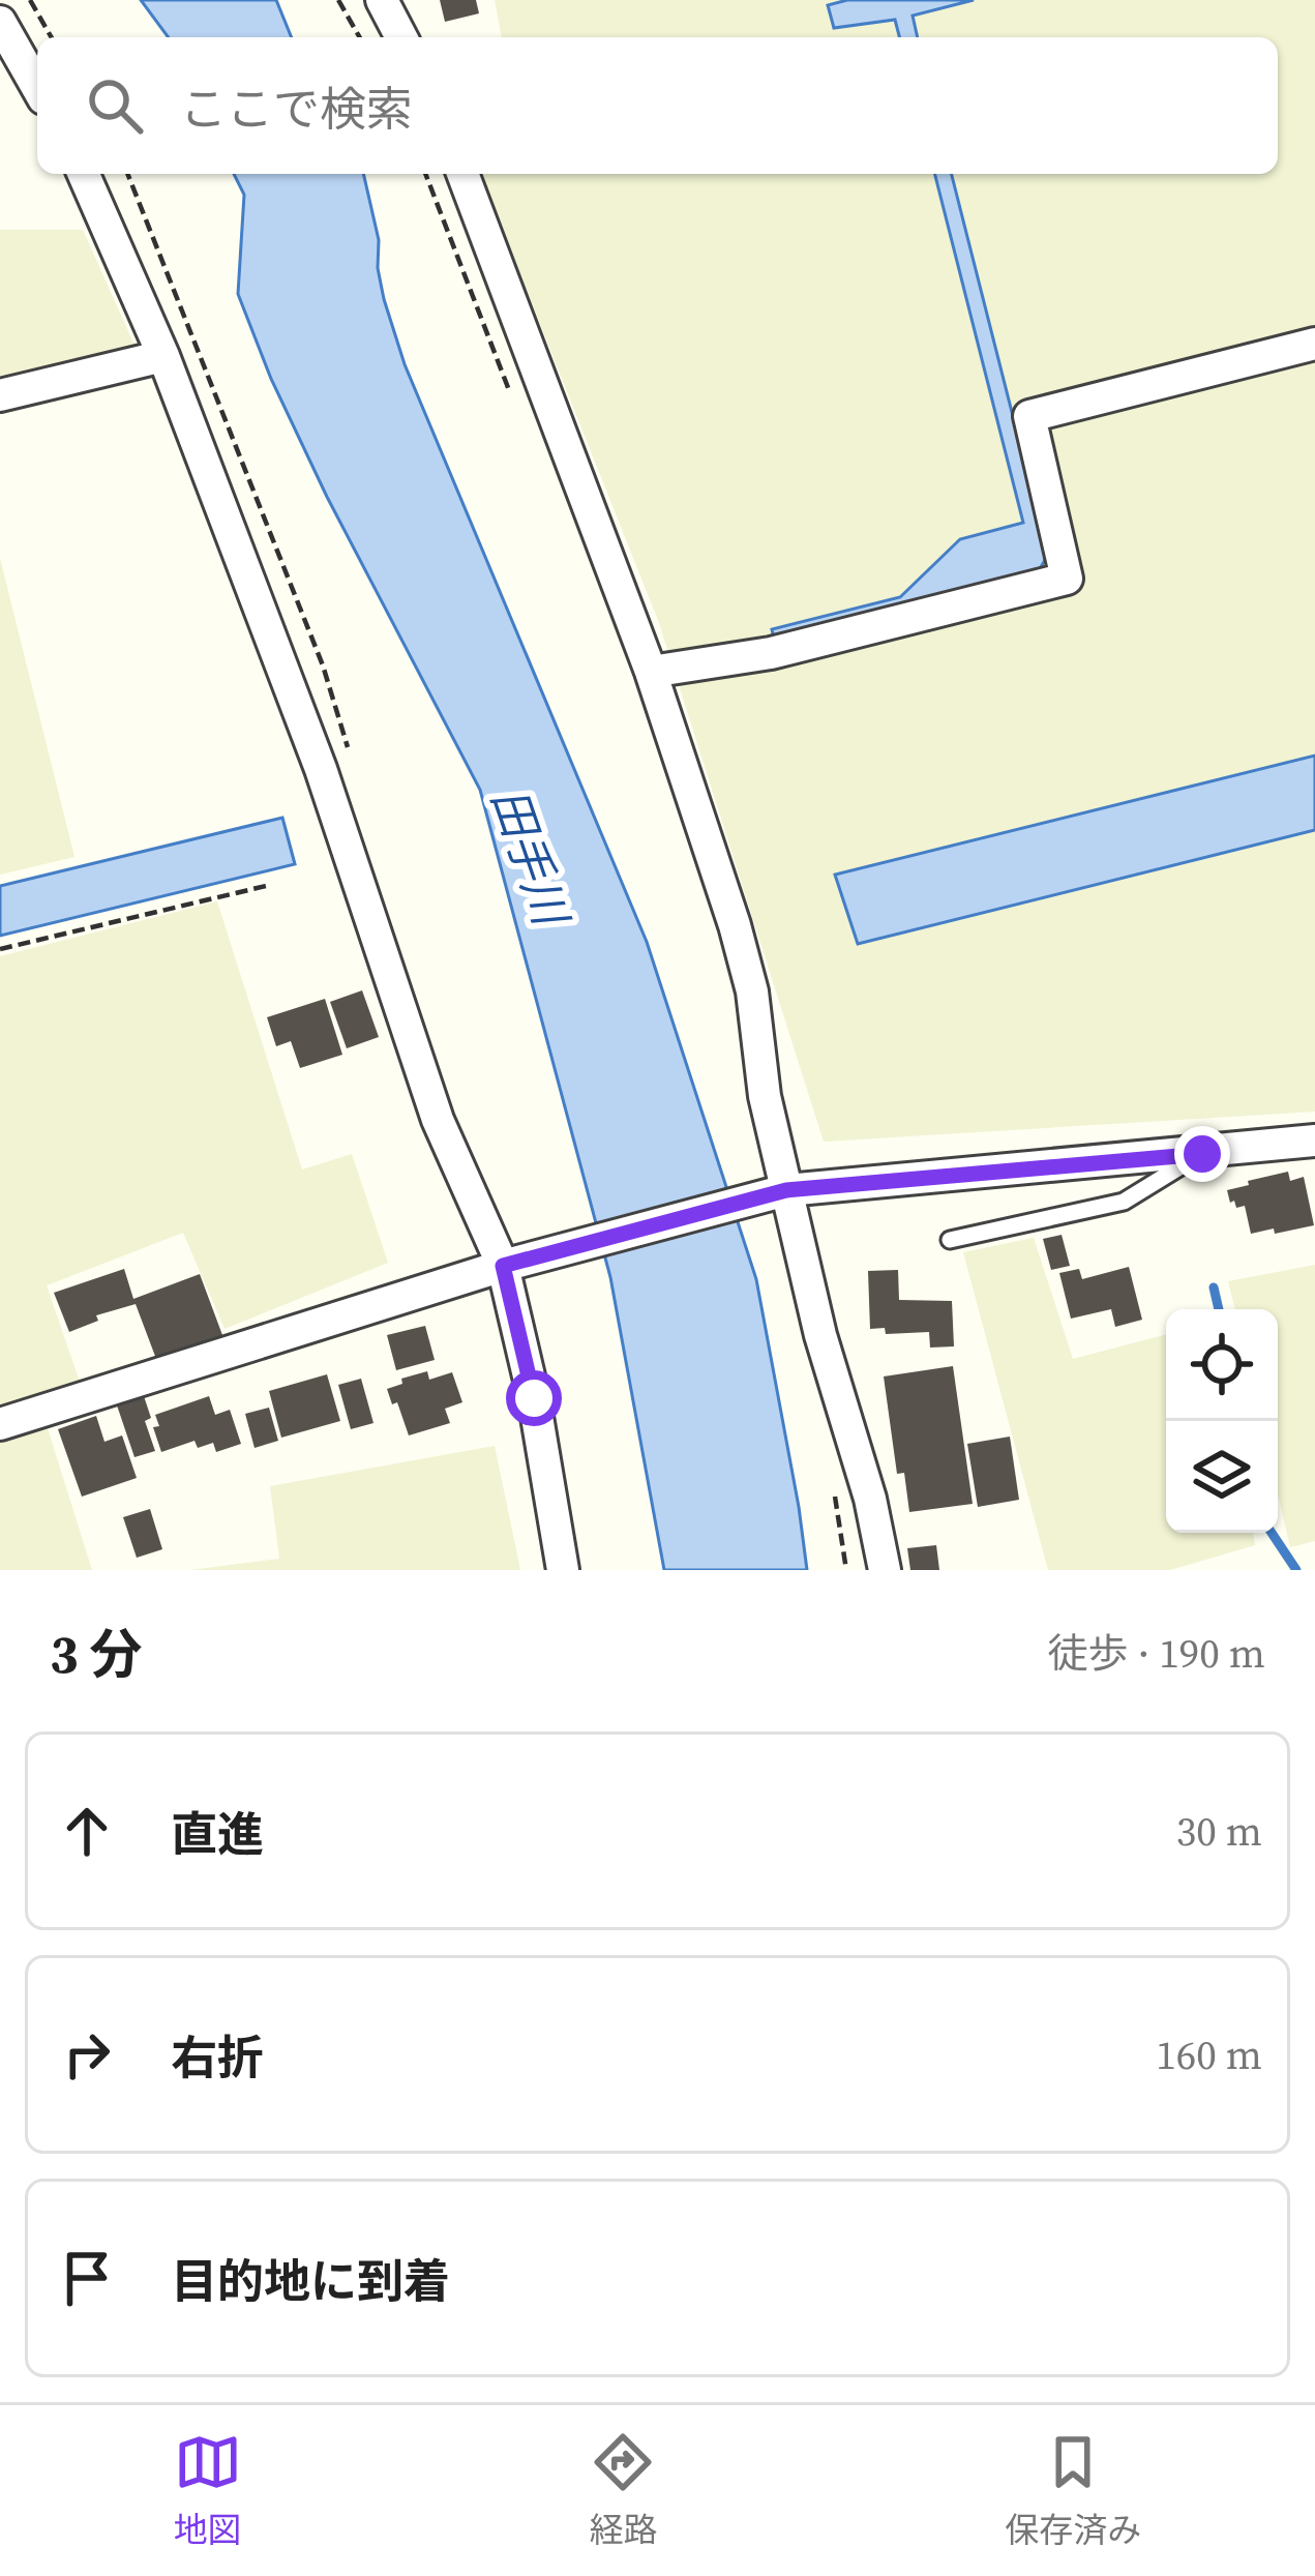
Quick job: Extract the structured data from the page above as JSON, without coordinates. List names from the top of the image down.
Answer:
{
  "water": ["田手川"],
  "page": {
    "search": "ここで検索",
    "heading": ["3 分", "徒歩 · 190 m"],
    "list": [
      ["直進", "30 m"],
      ["右折", "160 m"],
      "目的地に到着"
    ],
    "nav": ["地図", "経路", "保存済み"]
  }
}
